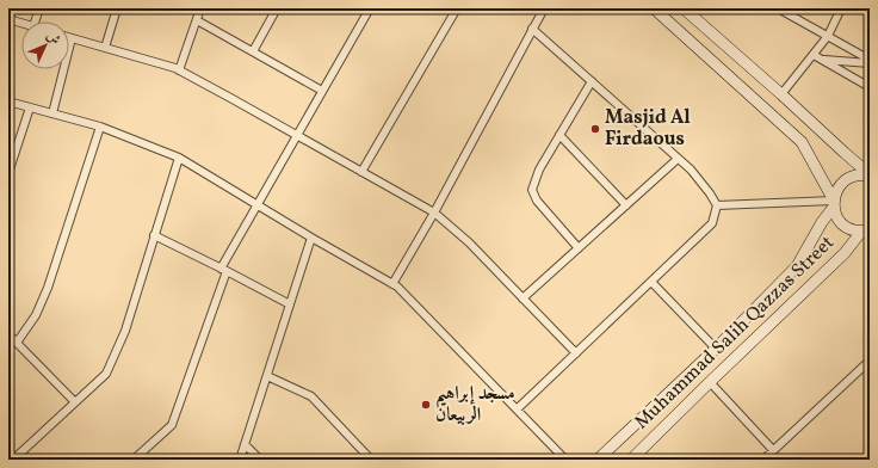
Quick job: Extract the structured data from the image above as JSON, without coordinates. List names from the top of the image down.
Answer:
{
  "streets": {
    "street": ["Muhammad Salih Qazzas Street"]
  },
  "places": ["Masjid Al Firdaous", "مسجد إبراهيم الربيعان"],
  "north": "top right"
}
